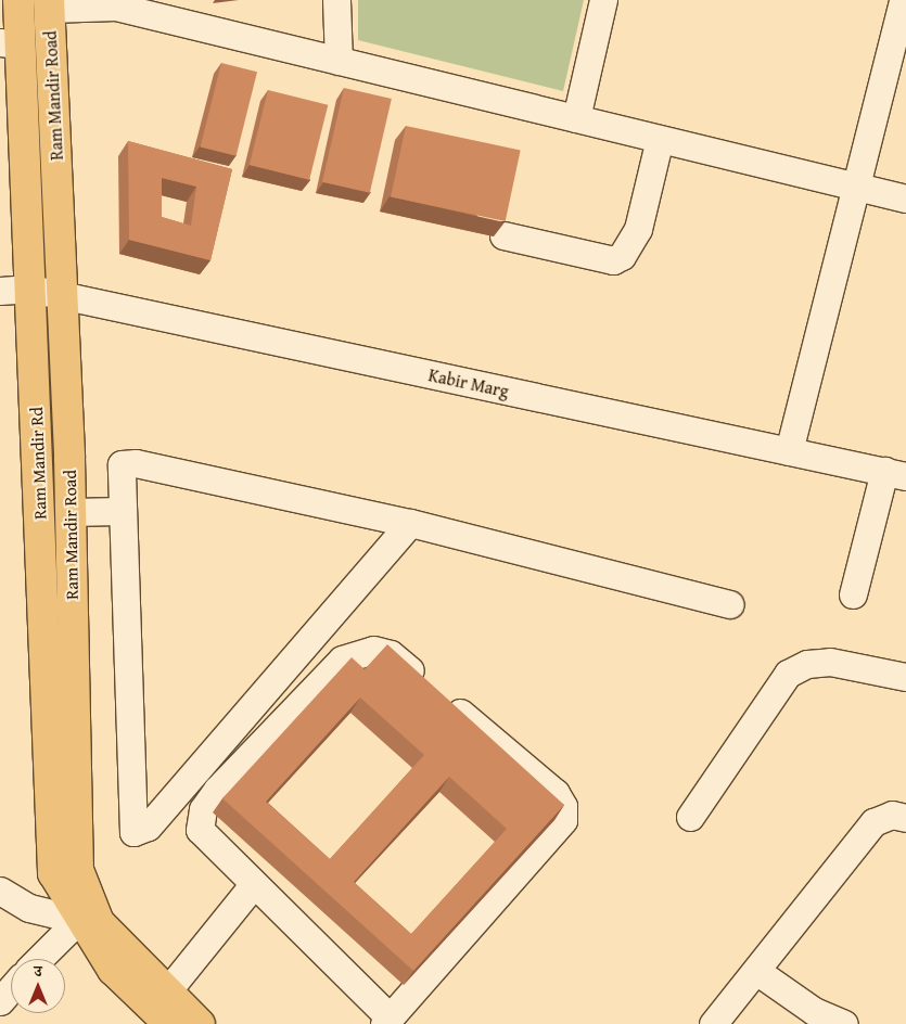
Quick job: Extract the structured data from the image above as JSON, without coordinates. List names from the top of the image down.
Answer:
{
  "streets": {
    "main road": ["Ram Mandir Road", "Ram Mandir Rd"],
    "street": ["Kabir Marg"]
  },
  "crossings": [
    ["Ram Mandir Road", "Kabir Marg"],
    ["Ram Mandir Road", "Ram Mandir Rd"],
    ["Kabir Marg", "Ram Mandir Rd"]
  ],
  "north": "top"
}
